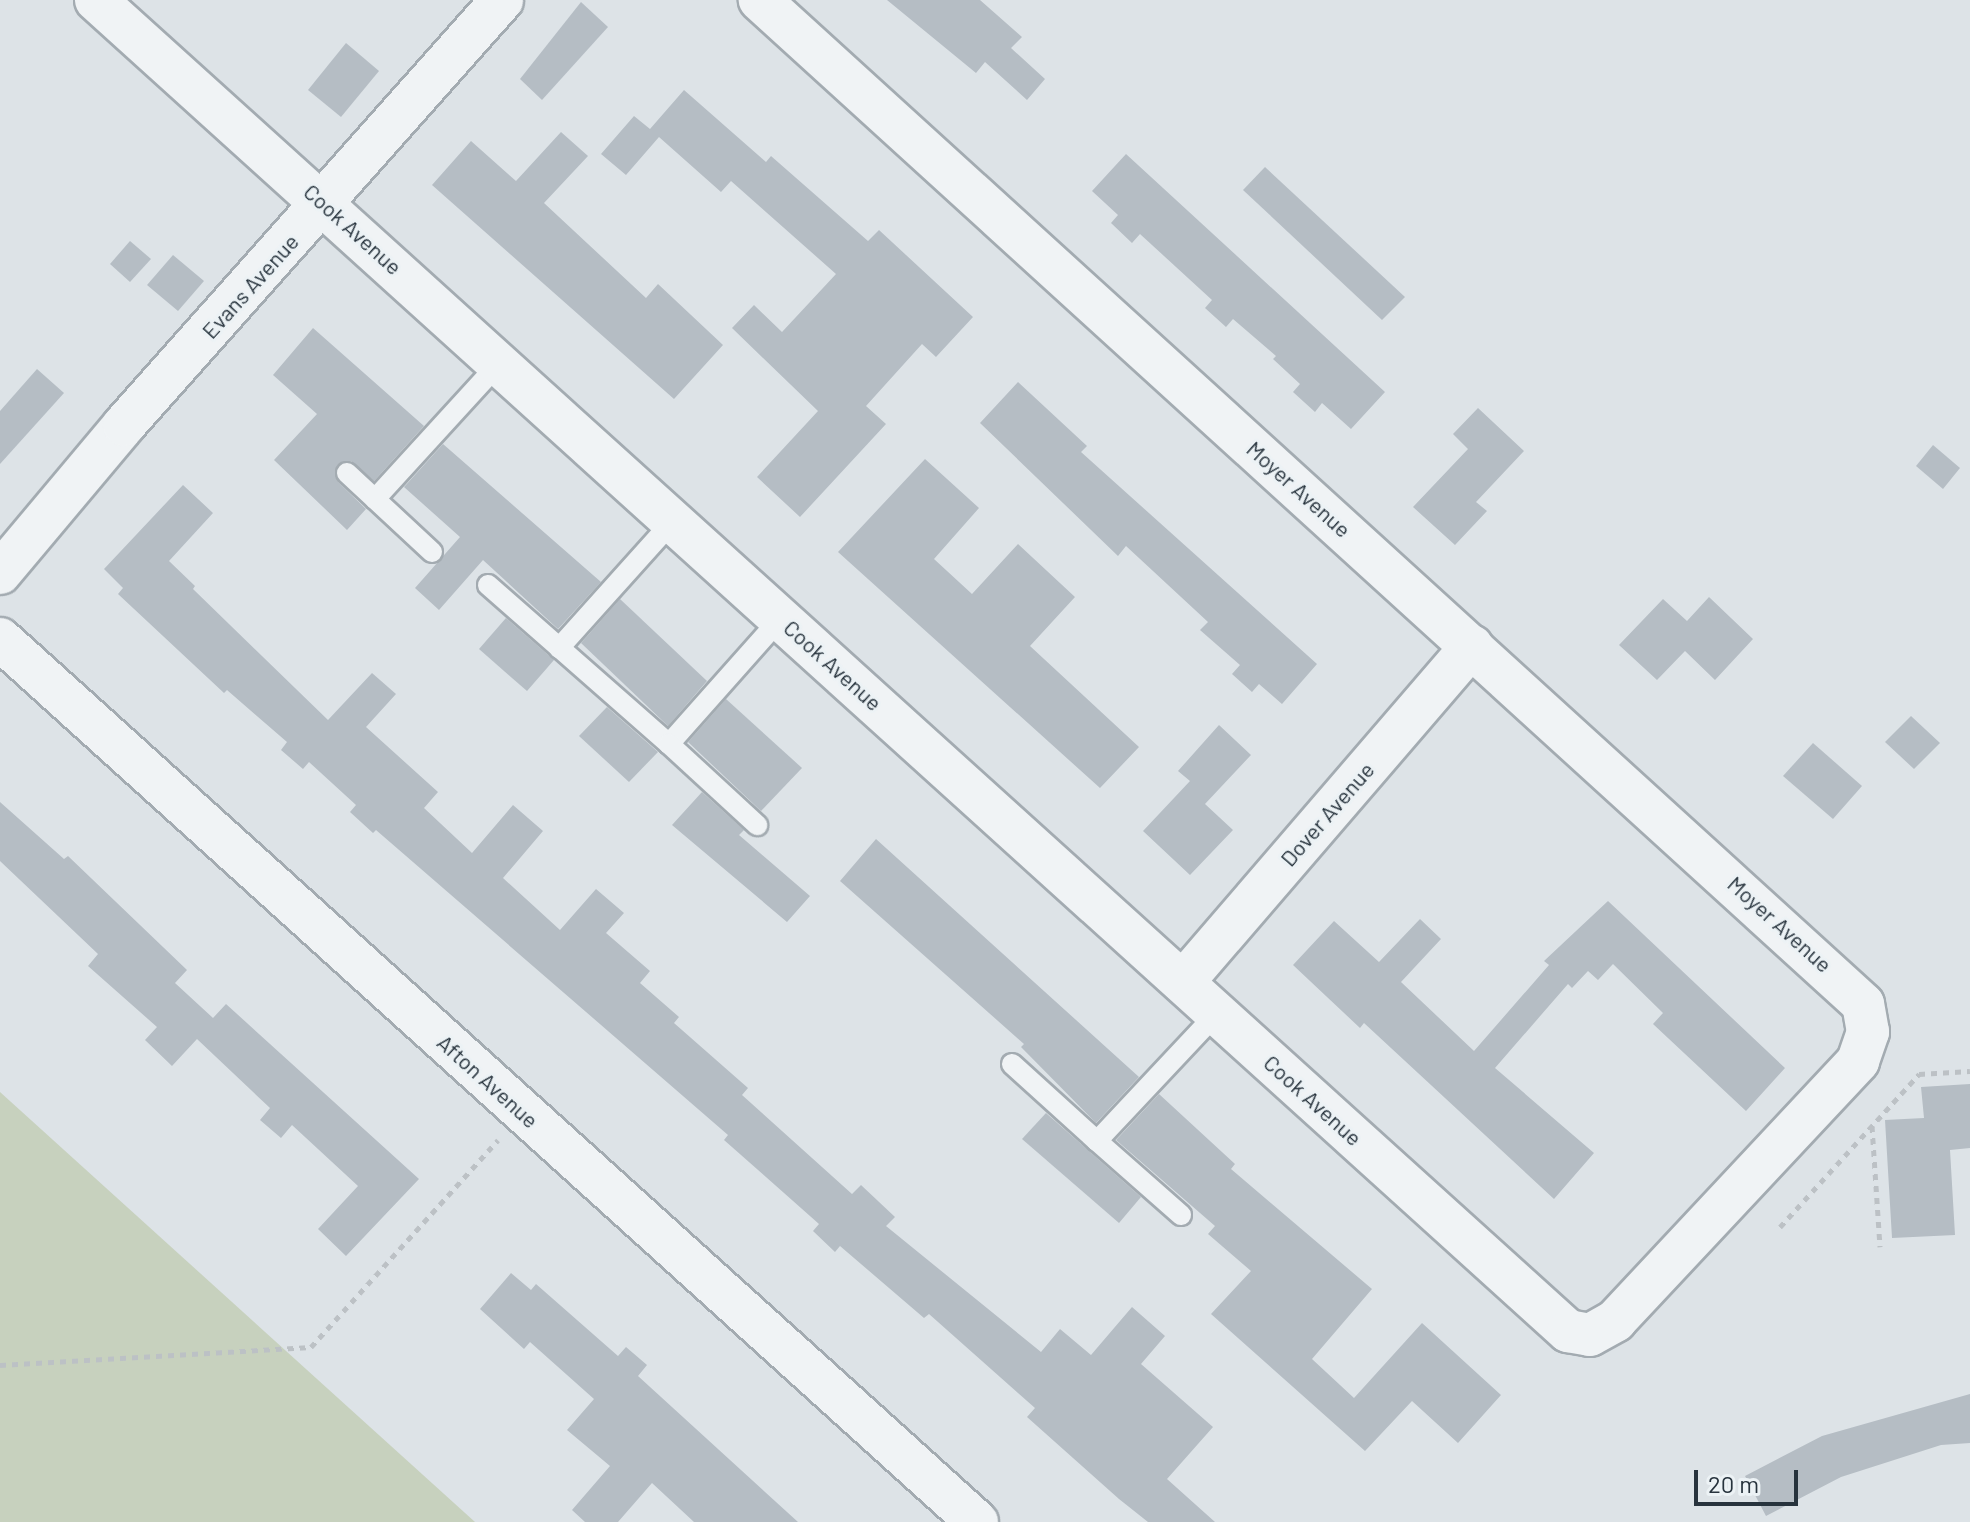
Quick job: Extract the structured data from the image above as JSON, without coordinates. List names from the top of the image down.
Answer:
{
  "streets": {
    "street": [
      "Cook Avenue",
      "Evans Avenue",
      "Moyer Avenue",
      "Dover Avenue",
      "Afton Avenue"
    ]
  },
  "crossings": [
    ["Cook Avenue", "Evans Avenue"],
    ["Cook Avenue", "Moyer Avenue"],
    ["Cook Avenue", "Dover Avenue"],
    ["Moyer Avenue", "Dover Avenue"]
  ],
  "scale_bar": "20 m"
}
